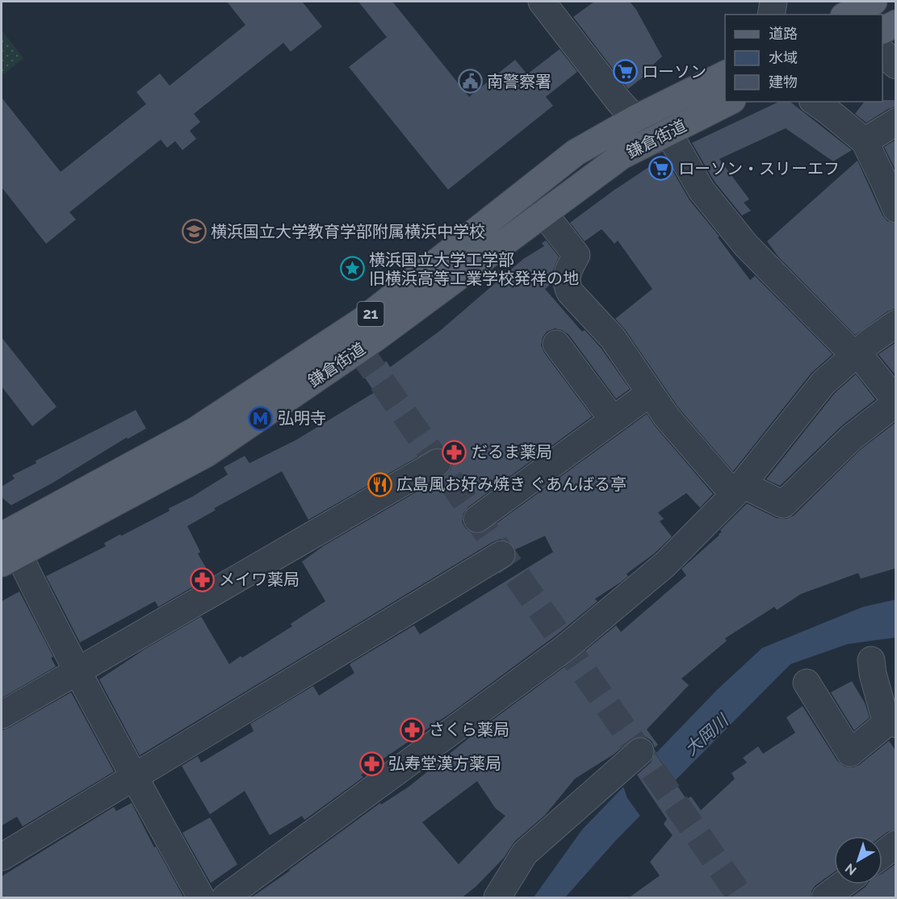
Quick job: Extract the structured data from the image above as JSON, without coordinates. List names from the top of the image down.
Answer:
{
  "streets": {
    "main road": ["鎌倉街道", "21"]
  },
  "water": ["大岡川"],
  "places": {
    "supermarket": ["ローソン", "ローソン・スリーエフ"],
    "public building": ["南警察署"],
    "school or university": ["横浜国立大学教育学部附属横浜中学校"],
    "place": ["横浜国立大学工学部 旧横浜高等工業学校発祥の地"],
    "metro station": ["弘明寺"],
    "pharmacy": [
      "だるま薬局",
      "メイワ薬局",
      "さくら薬局",
      "弘寿堂漢方薬局"
    ],
    "restaurant": ["広島風お好み焼き ぐあんばる亭"]
  },
  "legend": ["道路", "水域", "建物"],
  "north": "bottom left"
}
